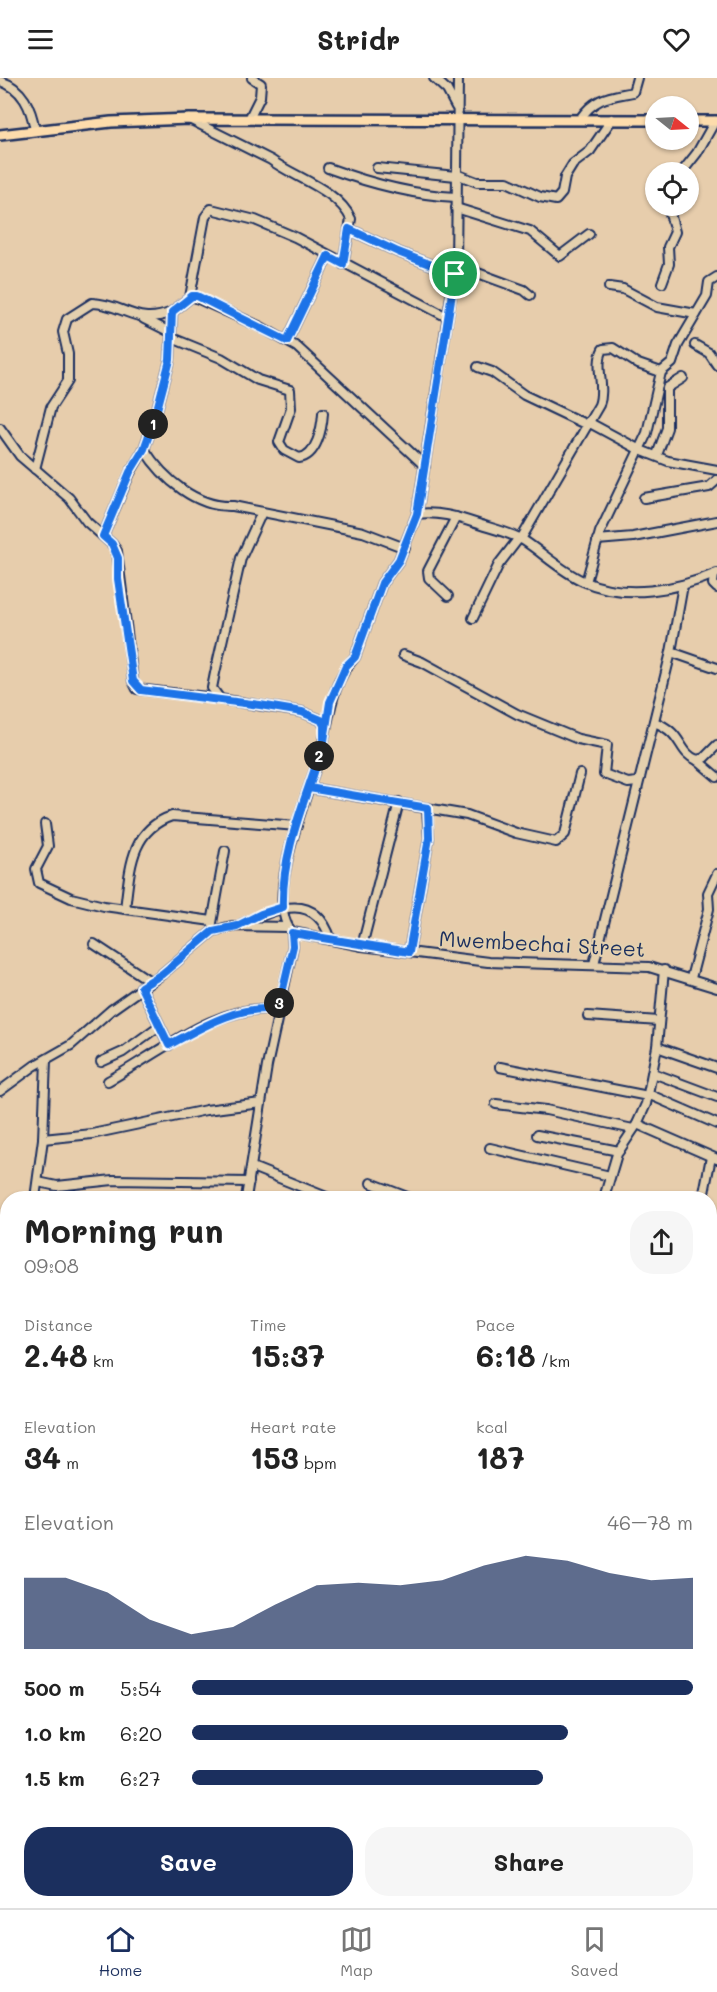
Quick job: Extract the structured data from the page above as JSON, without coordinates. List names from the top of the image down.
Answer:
{
  "streets": {
    "street": ["Mwembechai Street"]
  },
  "north": "right",
  "page": {
    "header": "Stridr",
    "pins": ["1", "2", "3"],
    "heading": ["Morning run", "09:08"],
    "stats": [
      ["Distance", "2.48 km"],
      ["Time", "15:37"],
      ["Pace", "6:18 /km"],
      ["Elevation", "34 m"],
      ["Heart rate", "153 bpm"],
      ["kcal", "187"]
    ],
    "chart": ["Elevation", "46–78 m"],
    "list": [
      {
        "name": "500 m",
        "note": "5:54"
      },
      {
        "name": "1.0 km",
        "note": "6:20"
      },
      {
        "name": "1.5 km",
        "note": "6:27"
      }
    ],
    "buttons": ["Save", "Share"],
    "tabs": ["Home", "Map", "Saved"]
  }
}
